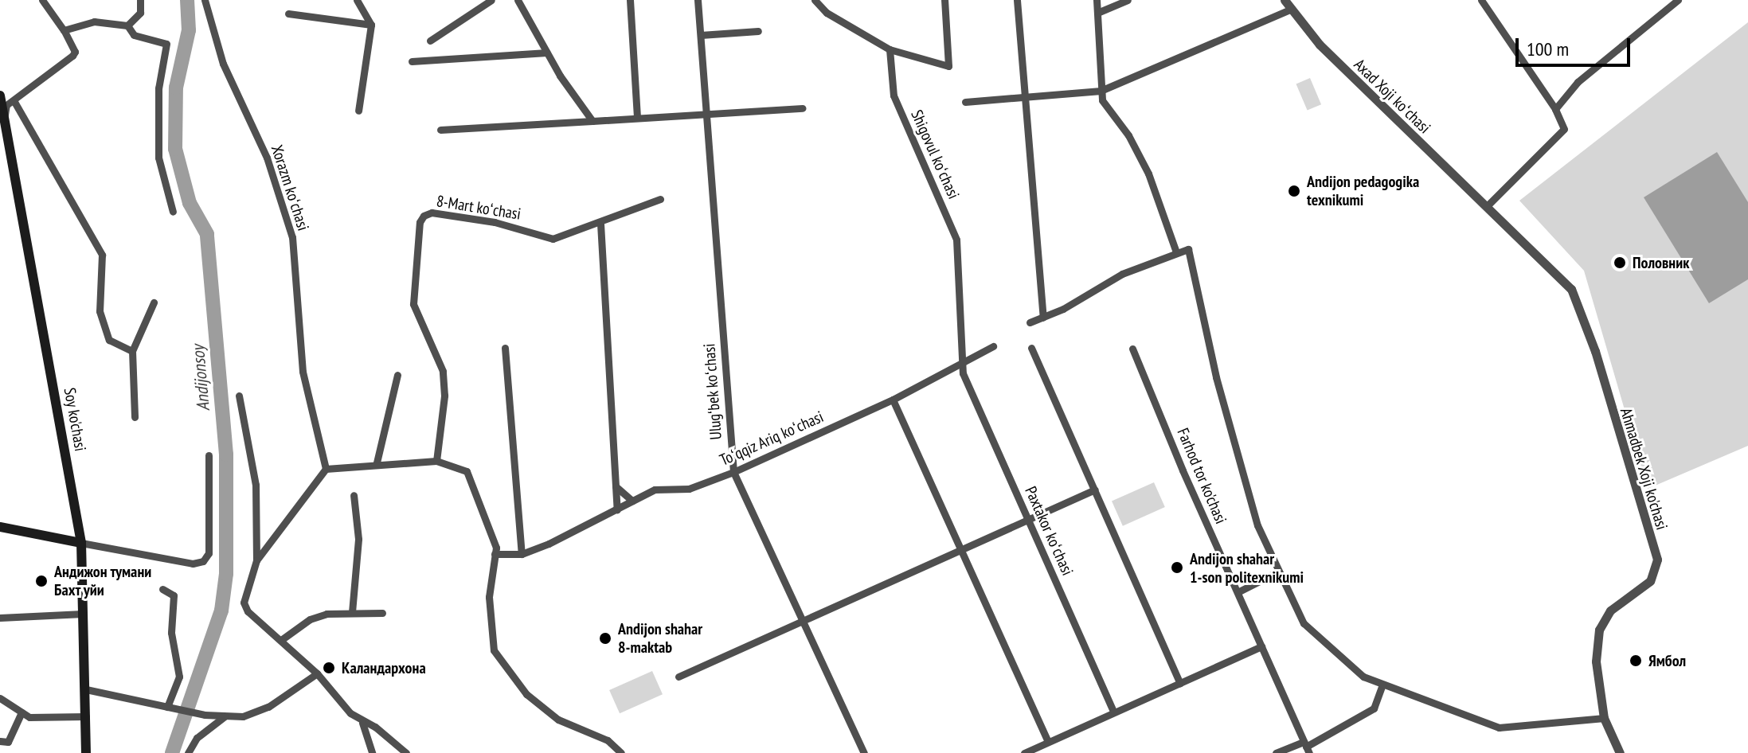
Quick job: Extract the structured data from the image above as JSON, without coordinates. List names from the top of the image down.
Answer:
{
  "streets": {
    "main road": ["Soy ko'chasi"],
    "street": [
      "Axad Xoji koʻchasi",
      "Shigovul koʻchasi",
      "Xorazm koʻchasi",
      "8-Mart koʻchasi",
      "Ulugʻbek koʻchasi",
      "Toʻqqiz Ariq koʻchasi",
      "Ahmadbek Xoji ko'chasi",
      "Farhod tor ko'chasi",
      "Paxtakor koʻchasi"
    ]
  },
  "crossings": [
    ["Axad Xoji koʻchasi", "Ahmadbek Xoji ko'chasi"],
    ["Shigovul koʻchasi", "Toʻqqiz Ariq koʻchasi"],
    ["Shigovul koʻchasi", "Paxtakor koʻchasi"],
    ["Ulugʻbek koʻchasi", "Toʻqqiz Ariq koʻchasi"],
    ["Toʻqqiz Ariq koʻchasi", "Paxtakor koʻchasi"]
  ],
  "water": ["Andijonsoy"],
  "places": [
    "Andijon pedagogika texnikumi",
    "Половник",
    "Andijon shahar 1-son politexnikumi",
    "Андижон тумани Бахт уйи",
    "Andijon shahar 8-maktab",
    "Ямбол",
    "Каландархона"
  ],
  "scale_bar": "100 m"
}
